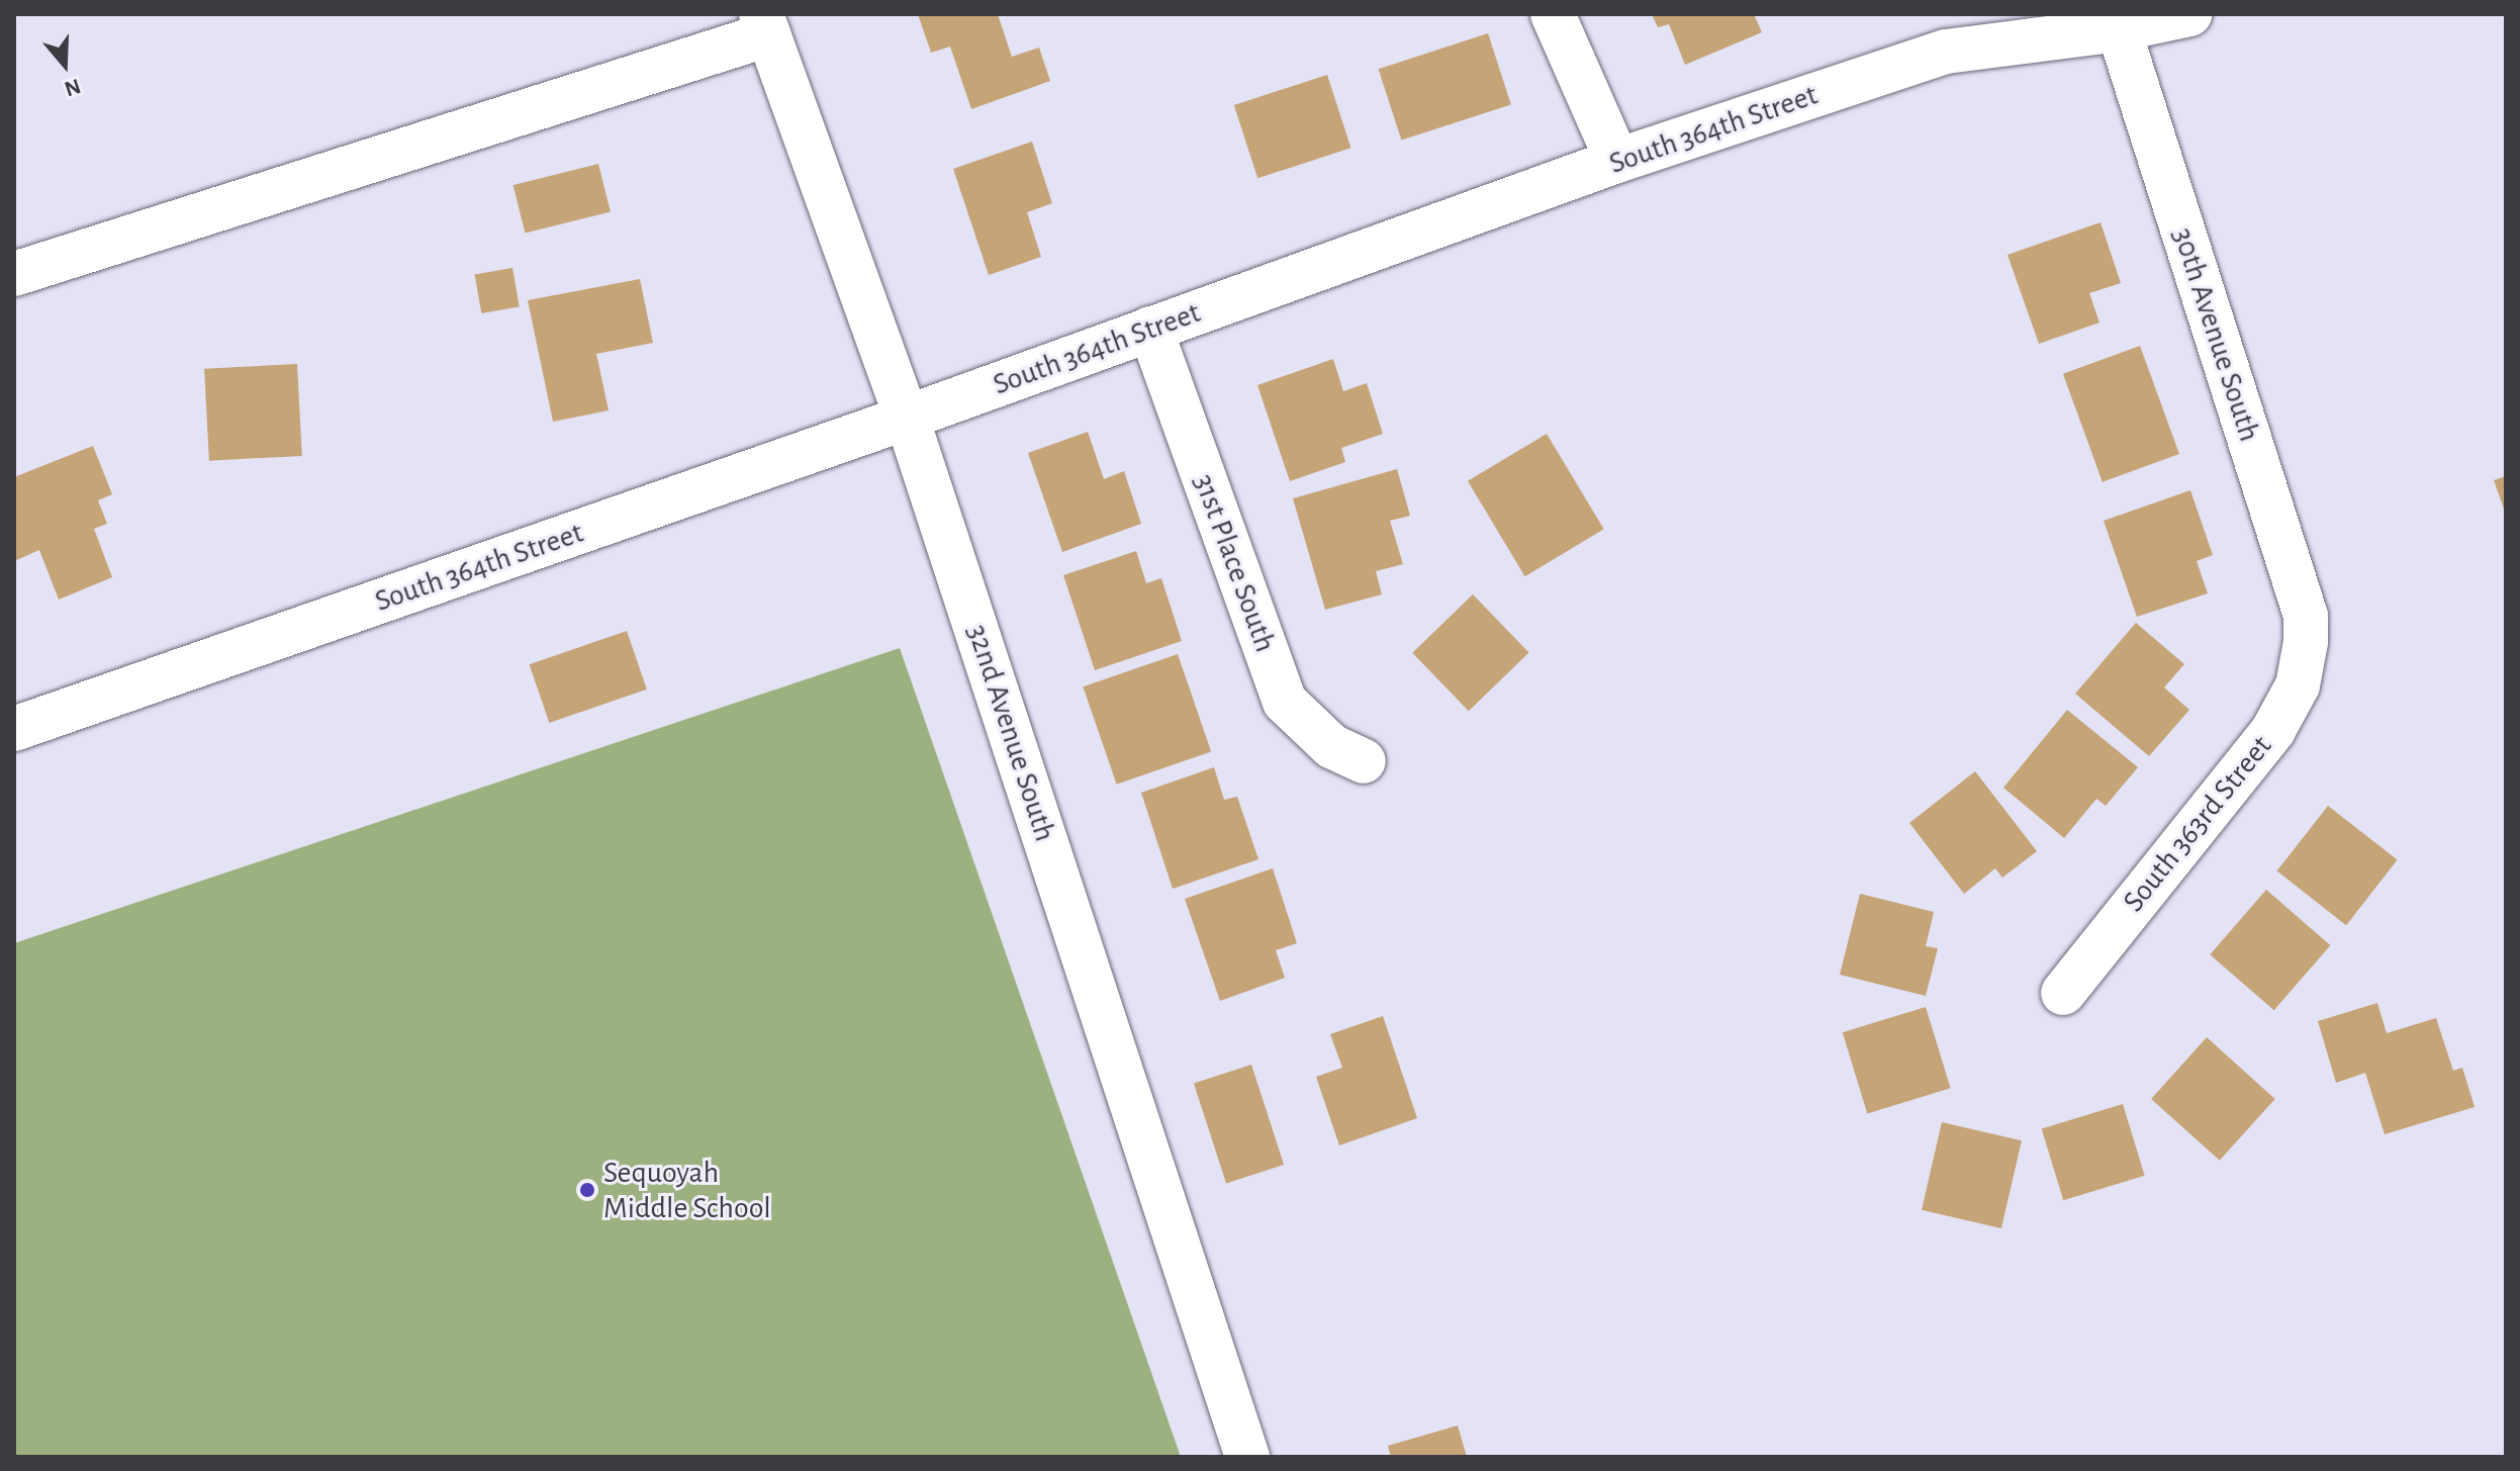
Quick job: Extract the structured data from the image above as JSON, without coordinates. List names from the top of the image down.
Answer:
{
  "streets": {
    "street": [
      "South 364th Street",
      "30th Avenue South",
      "31st Place South",
      "32nd Avenue South",
      "South 363rd Street"
    ]
  },
  "crossings": [
    ["South 364th Street", "30th Avenue South"],
    ["South 364th Street", "31st Place South"],
    ["South 364th Street", "32nd Avenue South"],
    ["30th Avenue South", "South 363rd Street"]
  ],
  "places": ["Sequoyah Middle School"],
  "north": "bottom"
}
